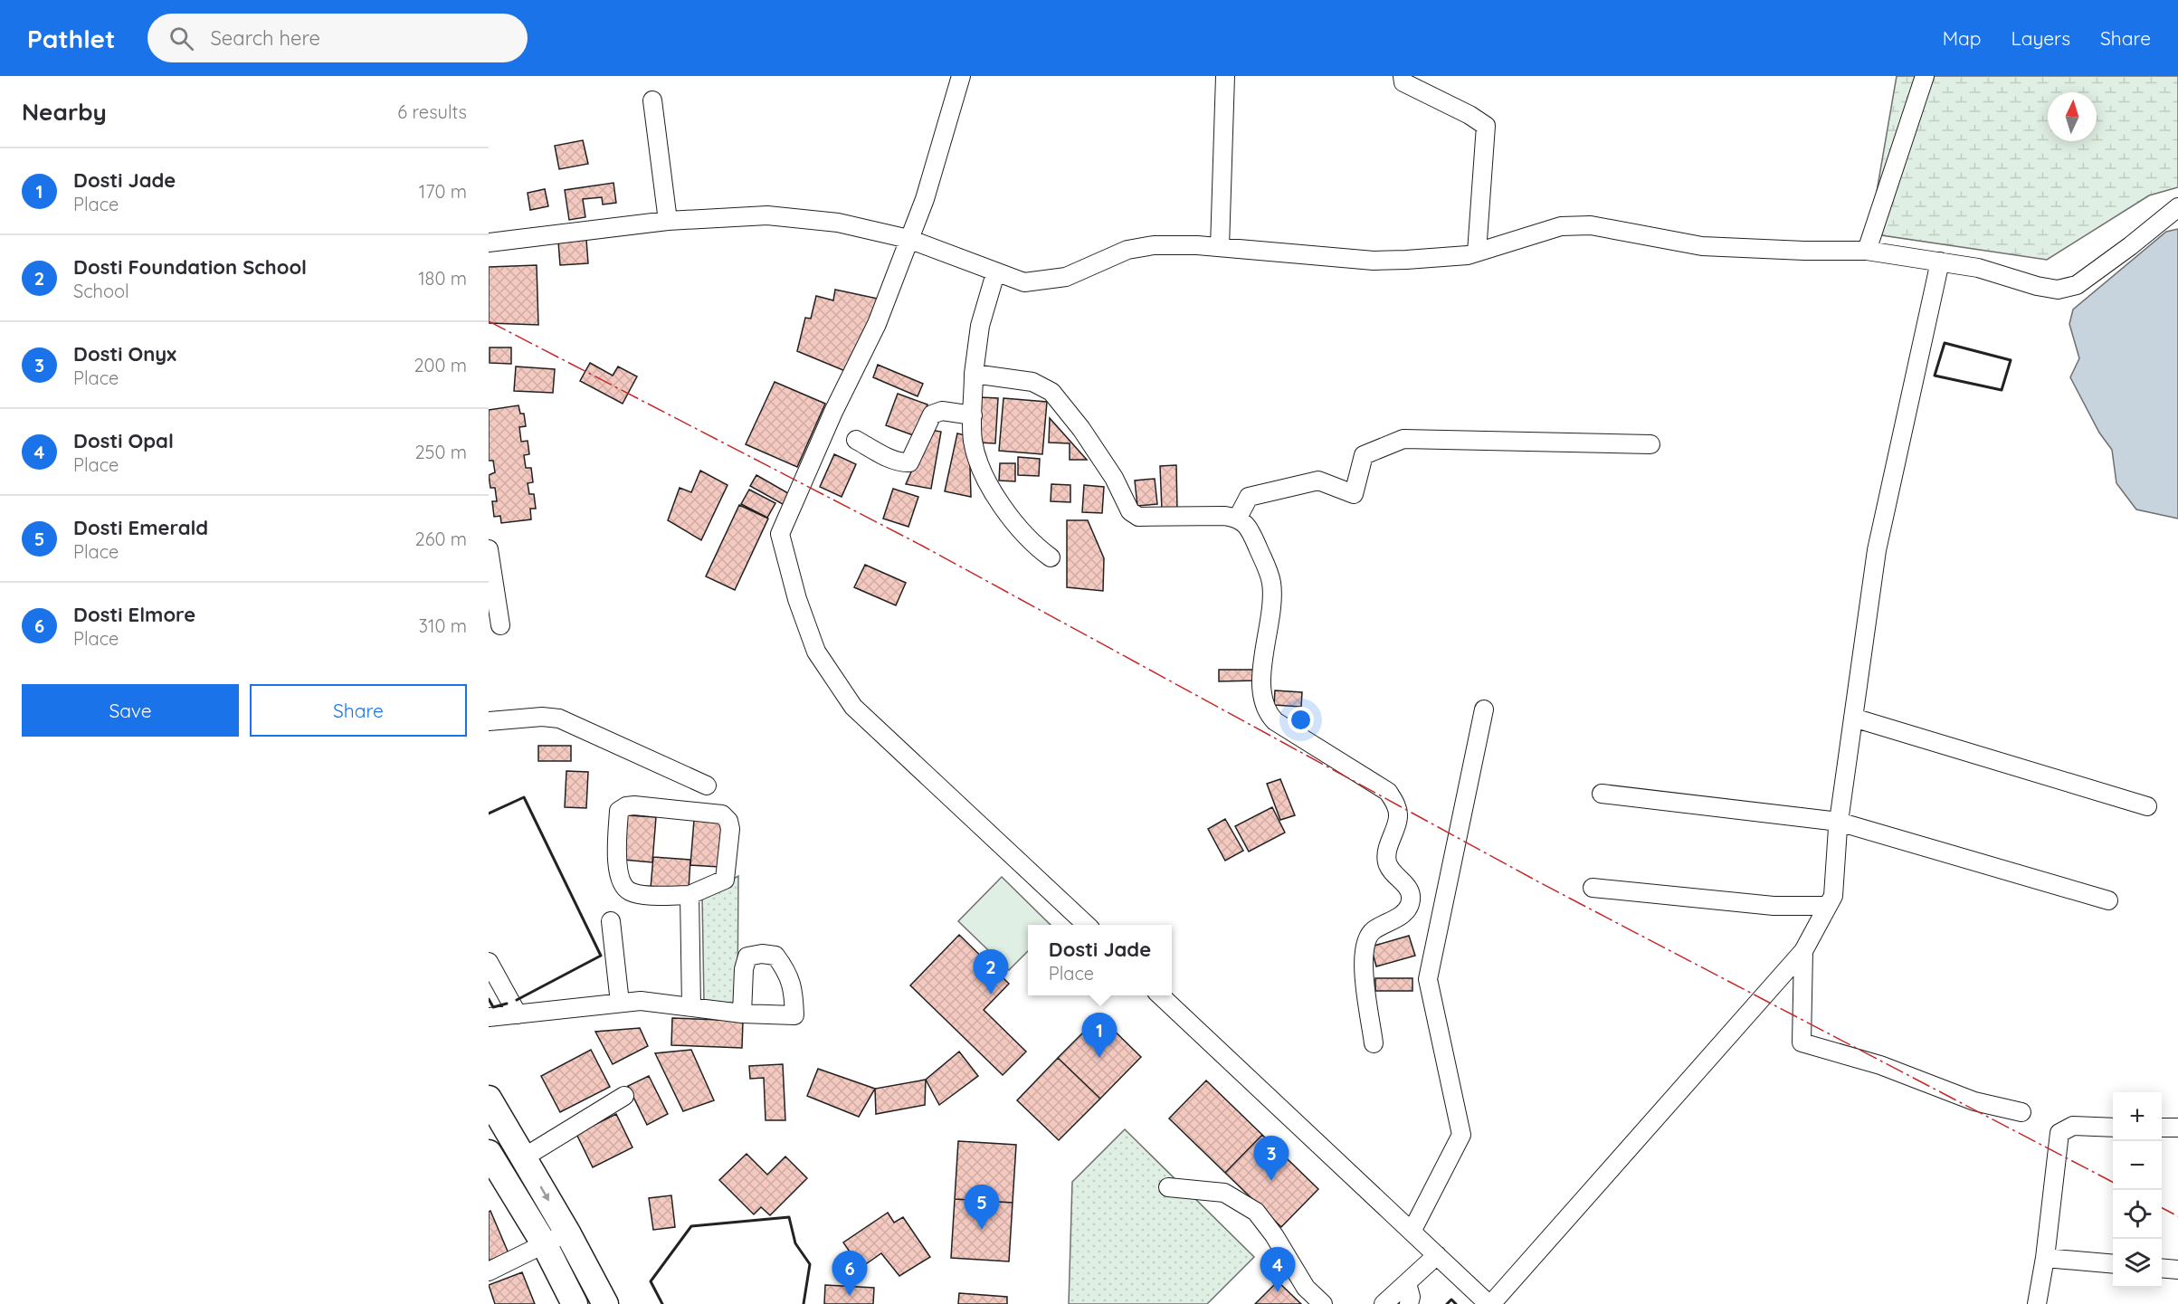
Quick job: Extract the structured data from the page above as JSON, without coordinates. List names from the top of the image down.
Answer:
{
  "north": "top",
  "page": {
    "header": "Pathlet",
    "search": "Search here",
    "nav": ["Map", "Layers", "Share"],
    "heading": ["Nearby", "6 results"],
    "list": [
      {
        "mark": "1",
        "name": "Dosti Jade",
        "note": "Place",
        "value": "170 m"
      },
      {
        "mark": "2",
        "name": "Dosti Foundation School",
        "note": "School",
        "value": "180 m"
      },
      {
        "mark": "3",
        "name": "Dosti Onyx",
        "note": "Place",
        "value": "200 m"
      },
      {
        "mark": "4",
        "name": "Dosti Opal",
        "note": "Place",
        "value": "250 m"
      },
      {
        "mark": "5",
        "name": "Dosti Emerald",
        "note": "Place",
        "value": "260 m"
      },
      {
        "mark": "6",
        "name": "Dosti Elmore",
        "note": "Place",
        "value": "310 m"
      }
    ],
    "buttons": ["Save", "Share"],
    "popup": ["Dosti Jade", "Place"],
    "pins": [
      "2",
      "1",
      "3",
      "5",
      "4",
      "6"
    ],
    "map_buttons": ["+", "−"]
  }
}
